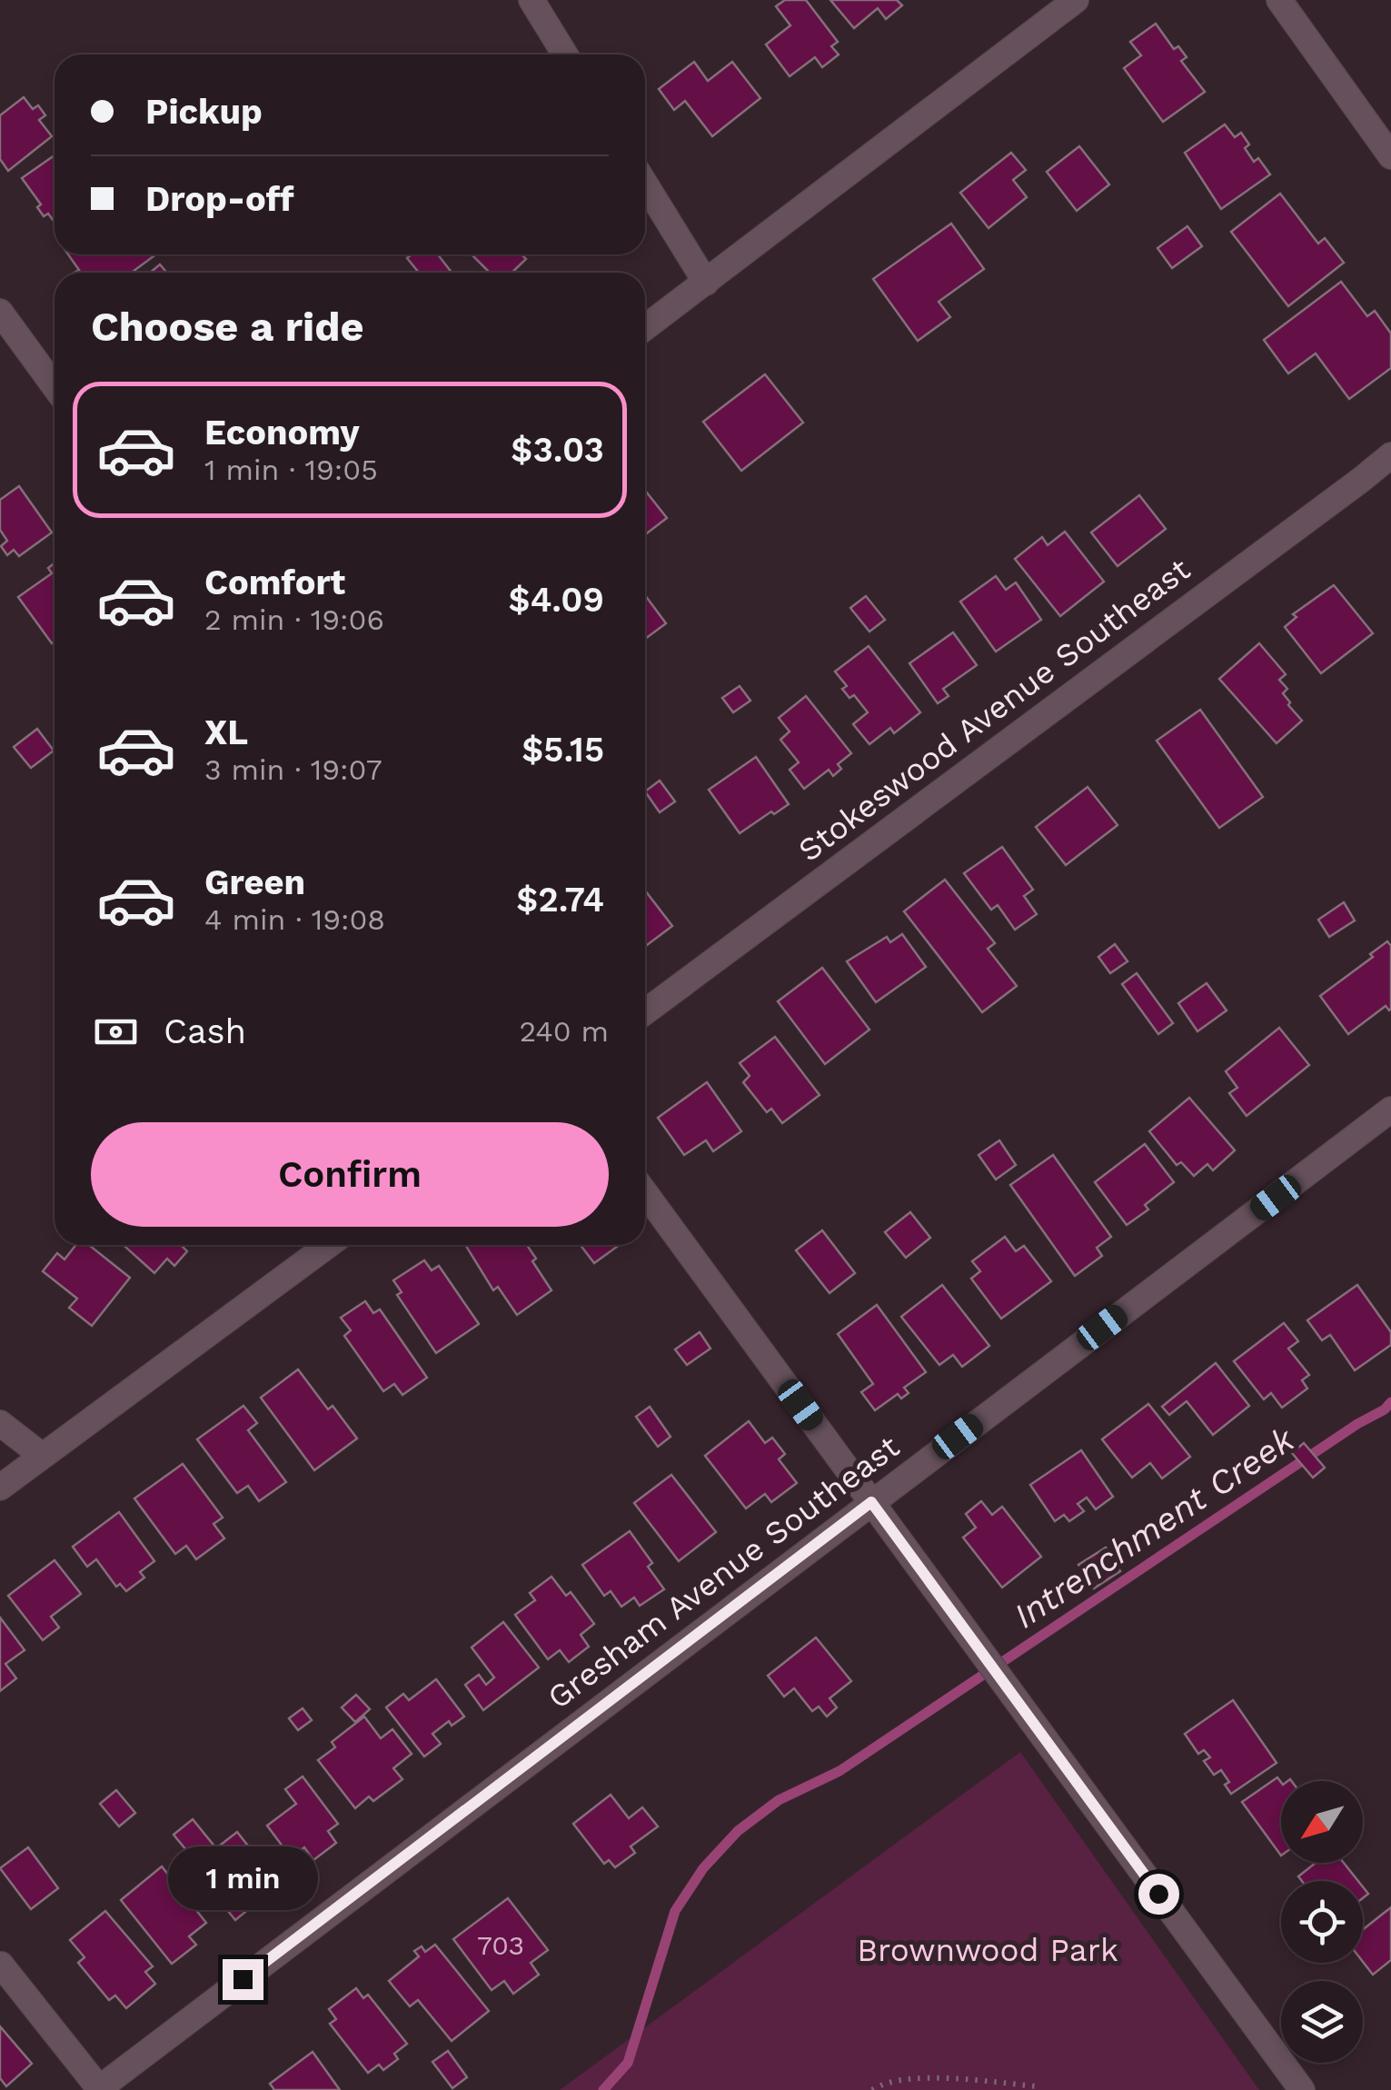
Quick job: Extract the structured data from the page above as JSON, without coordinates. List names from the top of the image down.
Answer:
{
  "streets": {
    "street": ["Stokeswood Avenue Southeast", "Gresham Avenue Southeast"]
  },
  "water": ["Intrenchment Creek"],
  "parks": ["Brownwood Park"],
  "house_numbers": ["703"],
  "north": "bottom left",
  "page": {
    "banner": ["Pickup", "Drop-off"],
    "heading": "Choose a ride",
    "list": [
      {
        "name": "Economy",
        "note": "1 min · 19:05",
        "value": "$3.03"
      },
      {
        "name": "Comfort",
        "note": "2 min · 19:06",
        "value": "$4.09"
      },
      {
        "name": "XL",
        "note": "3 min · 19:07",
        "value": "$5.15"
      },
      {
        "name": "Green",
        "note": "4 min · 19:08",
        "value": "$2.74"
      }
    ],
    "pay": ["Cash", "240 m"],
    "buttons": "Confirm",
    "bubble": "1 min"
  }
}
